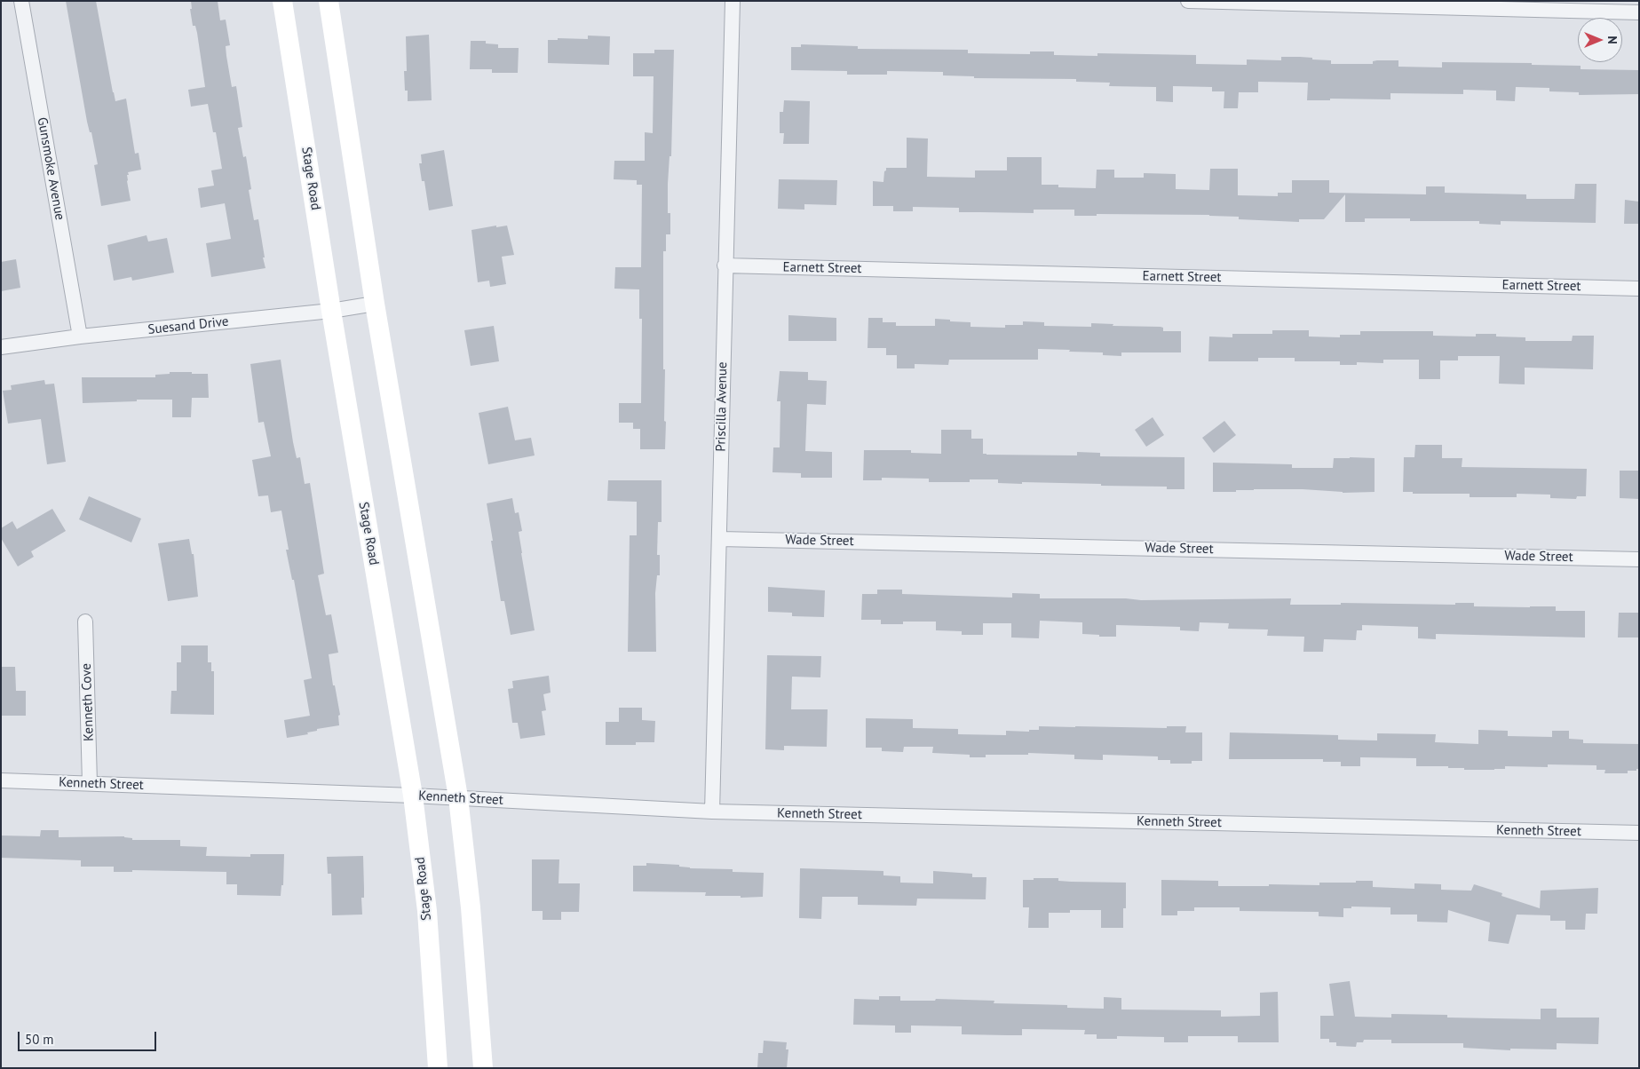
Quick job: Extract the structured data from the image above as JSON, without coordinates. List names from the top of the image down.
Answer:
{
  "streets": {
    "main road": ["Stage Road"],
    "street": [
      "Gunsmoke Avenue",
      "Earnett Street",
      "Suesand Drive",
      "Priscilla Avenue",
      "Wade Street",
      "Kenneth Cove",
      "Kenneth Street"
    ]
  },
  "crossings": [
    ["Gunsmoke Avenue", "Suesand Drive"],
    ["Stage Road", "Suesand Drive"],
    ["Stage Road", "Kenneth Street"],
    ["Earnett Street", "Priscilla Avenue"],
    ["Priscilla Avenue", "Wade Street"],
    ["Priscilla Avenue", "Kenneth Street"],
    ["Kenneth Cove", "Kenneth Street"]
  ],
  "scale_bar": "50 m",
  "north": "right"
}
